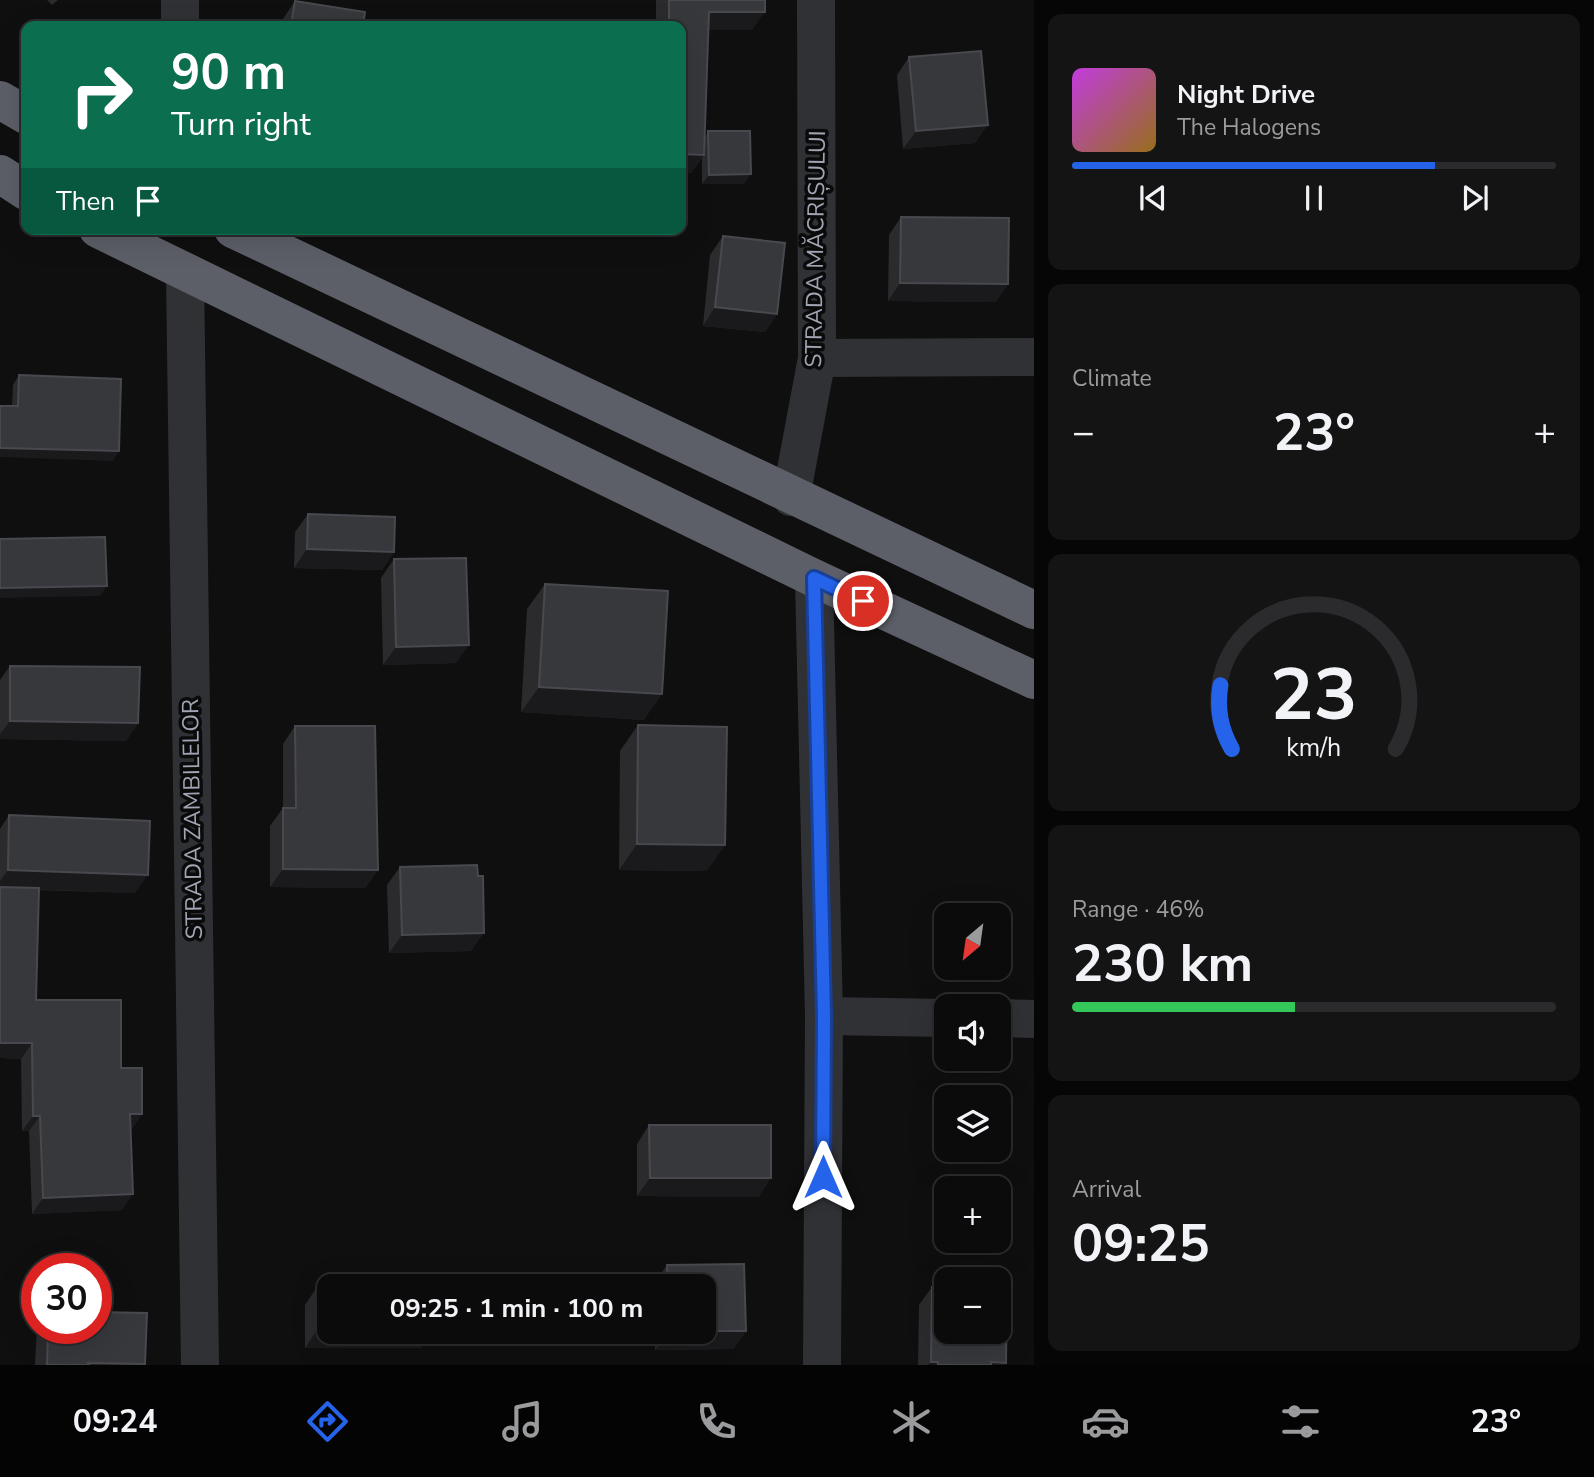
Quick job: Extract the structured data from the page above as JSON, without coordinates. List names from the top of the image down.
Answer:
{
  "streets": {
    "street": ["STRADA MĂCRIȘULUI", "STRADA ZAMBILELOR"]
  },
  "north": "bottom left",
  "page": {
    "turn": ["90 m", "Turn right"],
    "song": ["Night Drive", "The Halogens"],
    "then": "Then",
    "tile": [
      "Climate",
      ["Range · 46%", "230 km"],
      ["Arrival", "09:25"]
    ],
    "heat": ["−", "23°", "+"],
    "map_buttons": ["+", "−"],
    "limit": "30",
    "trip": "09:25 · 1 min · 100 m",
    "tabs": ["09:24", "23°"],
    "gauge": ["23", "km/h"]
  }
}
